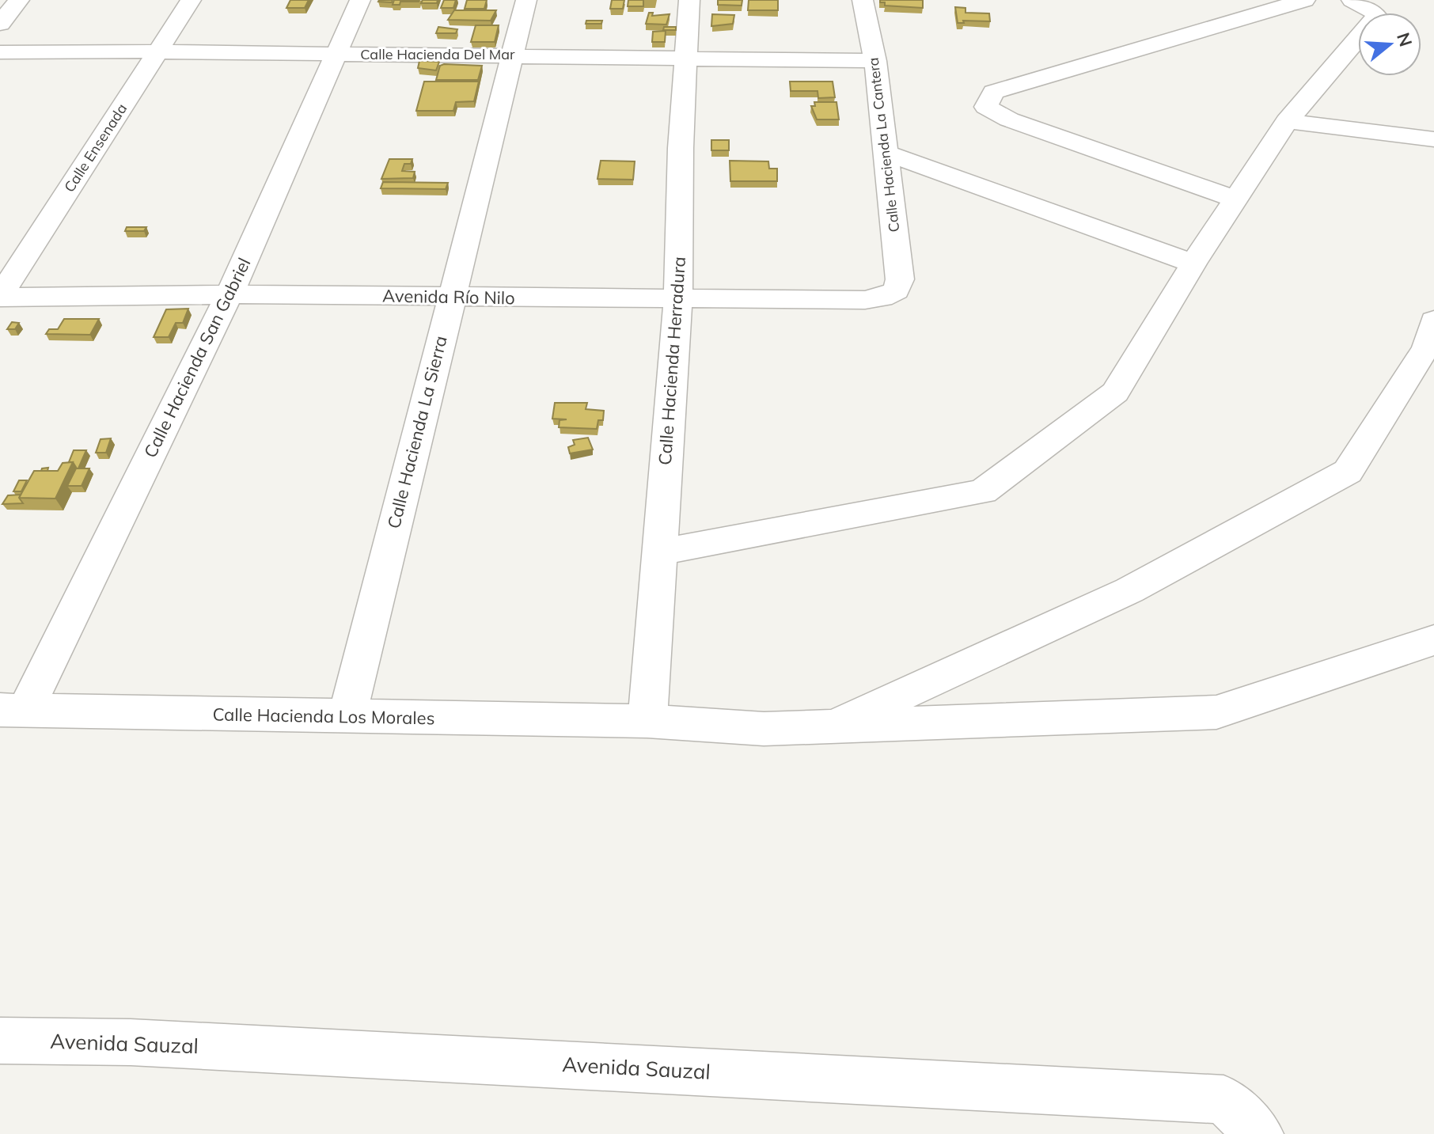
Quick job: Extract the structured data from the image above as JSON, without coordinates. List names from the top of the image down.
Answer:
{
  "streets": {
    "street": [
      "Calle Hacienda Del Mar",
      "Calle Hacienda La Cantera",
      "Calle Ensenada",
      "Avenida Río Nilo",
      "Calle Hacienda San Gabriel",
      "Calle Hacienda Herradura",
      "Calle Hacienda La Sierra",
      "Calle Hacienda Los Morales",
      "Avenida Sauzal"
    ]
  },
  "crossings": [
    ["Calle Hacienda Del Mar", "Calle Hacienda La Cantera"],
    ["Calle Hacienda Del Mar", "Calle Ensenada"],
    ["Calle Hacienda Del Mar", "Calle Hacienda San Gabriel"],
    ["Calle Hacienda Del Mar", "Calle Hacienda Herradura"],
    ["Calle Hacienda Del Mar", "Calle Hacienda La Sierra"],
    ["Calle Hacienda La Cantera", "Avenida Río Nilo"],
    ["Calle Ensenada", "Avenida Río Nilo"],
    ["Avenida Río Nilo", "Calle Hacienda San Gabriel"],
    ["Avenida Río Nilo", "Calle Hacienda Herradura"],
    ["Avenida Río Nilo", "Calle Hacienda La Sierra"],
    ["Calle Hacienda San Gabriel", "Calle Hacienda Los Morales"],
    ["Calle Hacienda Herradura", "Calle Hacienda Los Morales"],
    ["Calle Hacienda La Sierra", "Calle Hacienda Los Morales"]
  ],
  "north": "right"
}
